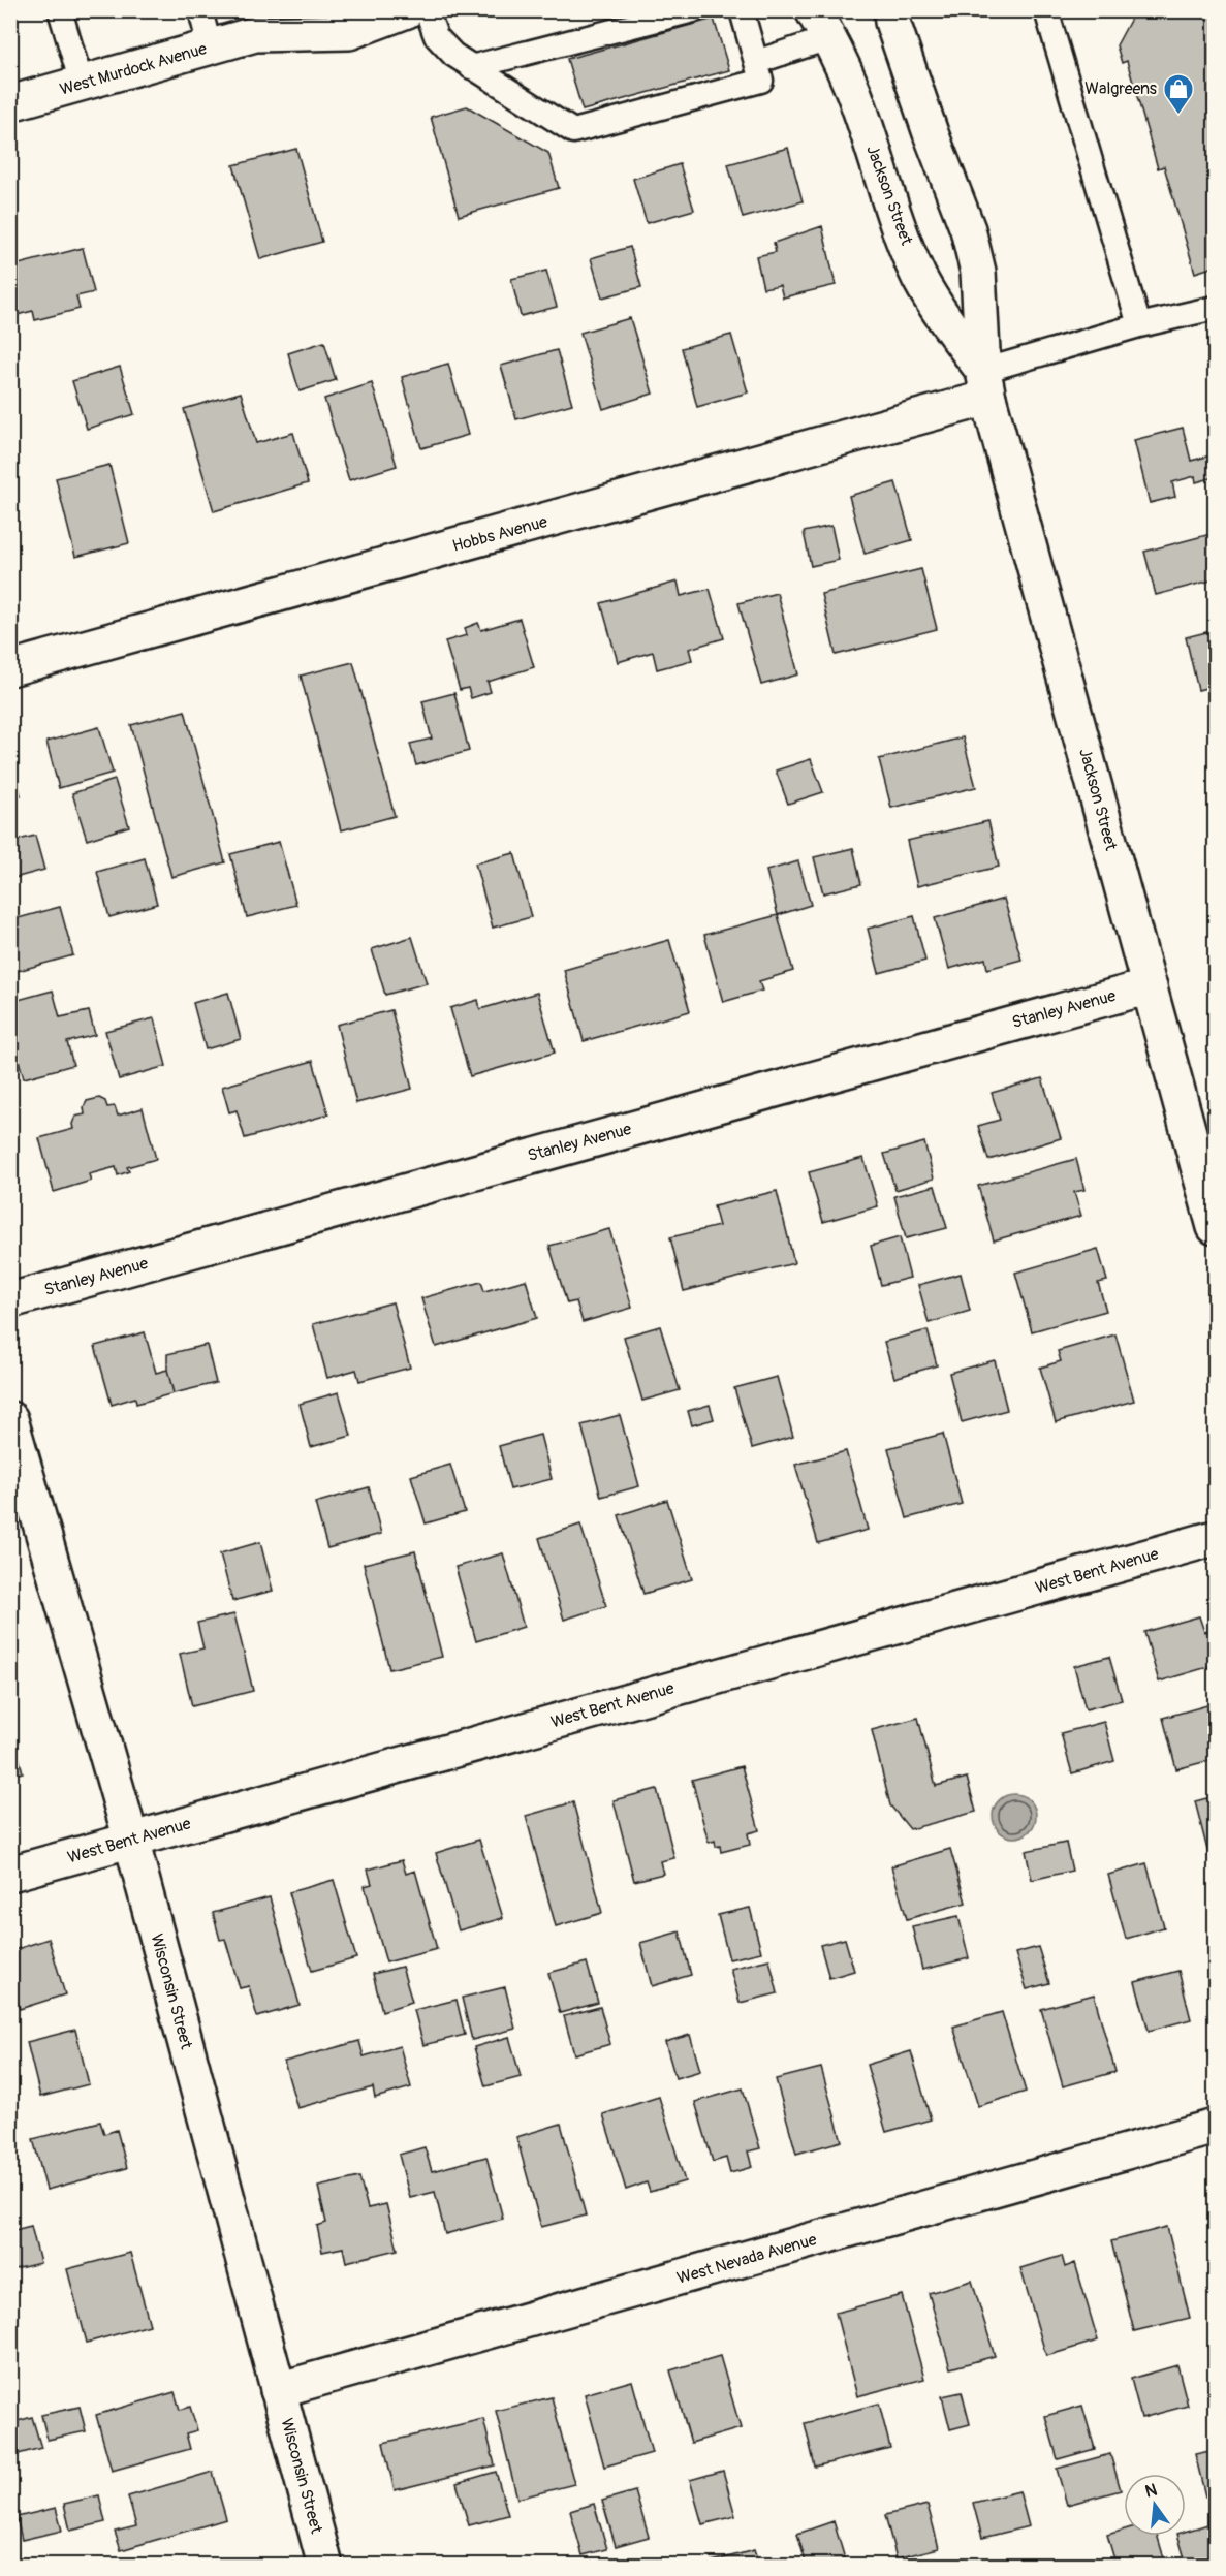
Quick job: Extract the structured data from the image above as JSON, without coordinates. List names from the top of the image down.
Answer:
{
  "streets": {
    "street": [
      "West Murdock Avenue",
      "Jackson Street",
      "Hobbs Avenue",
      "Stanley Avenue",
      "West Bent Avenue",
      "Wisconsin Street",
      "West Nevada Avenue"
    ]
  },
  "crossings": [
    ["Jackson Street", "Hobbs Avenue"],
    ["Jackson Street", "Stanley Avenue"],
    ["West Bent Avenue", "Wisconsin Street"],
    ["Wisconsin Street", "West Nevada Avenue"]
  ],
  "places": {
    "shop": ["Walgreens"]
  },
  "north": "top"
}
